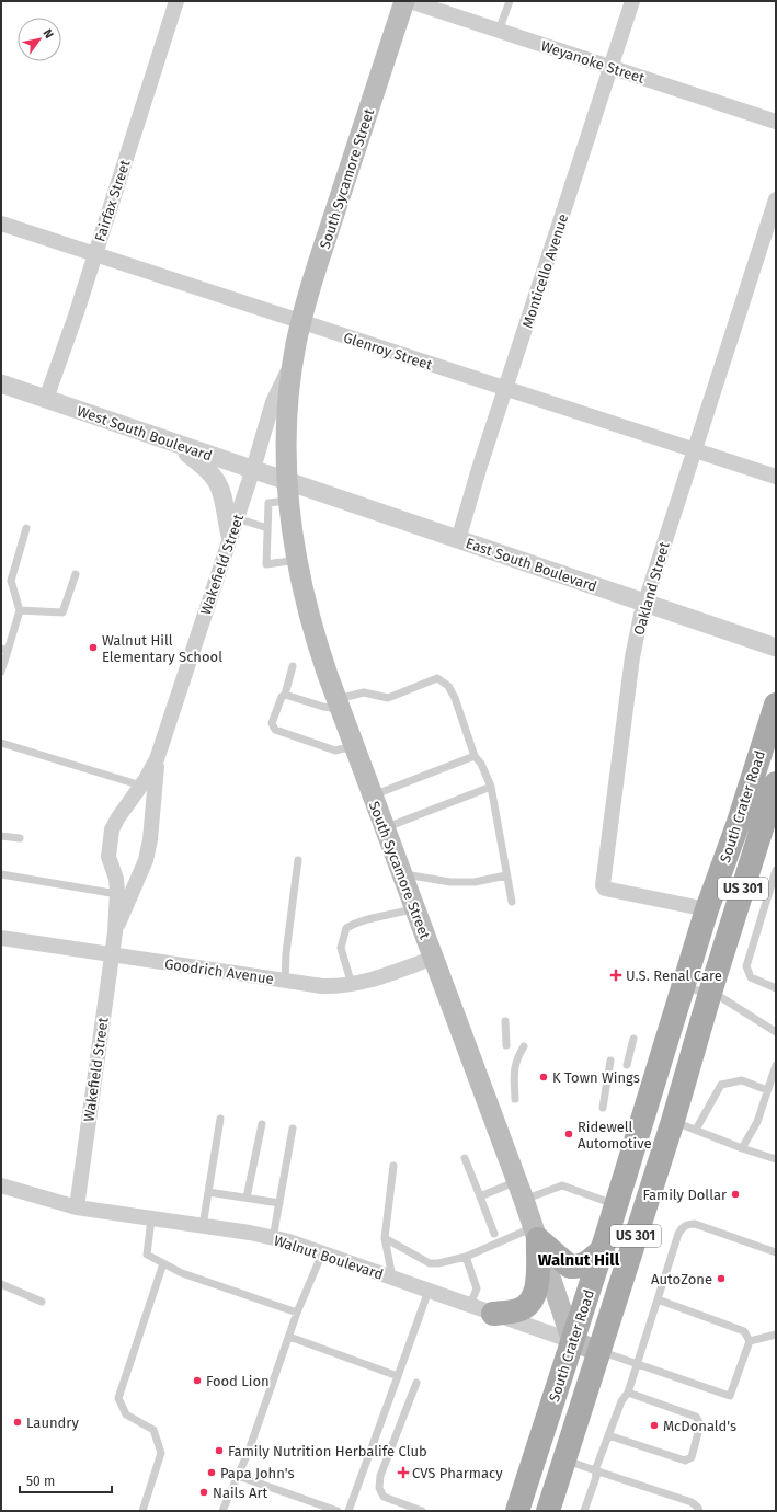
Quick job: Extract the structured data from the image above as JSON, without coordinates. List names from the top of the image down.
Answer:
{
  "streets": {
    "main road": ["South Sycamore Street", "South Crater Road", "US 301"],
    "street": [
      "Weyanoke Street",
      "Fairfax Street",
      "Monticello Avenue",
      "Glenroy Street",
      "West South Boulevard",
      "Wakefield Street",
      "East South Boulevard",
      "Oakland Street",
      "Goodrich Avenue",
      "Walnut Boulevard"
    ]
  },
  "crossings": [
    ["Weyanoke Street", "Monticello Avenue"],
    ["South Sycamore Street", "Glenroy Street"],
    ["South Sycamore Street", "West South Boulevard"],
    ["South Sycamore Street", "Wakefield Street"],
    ["South Sycamore Street", "East South Boulevard"],
    ["South Sycamore Street", "South Crater Road"],
    ["South Sycamore Street", "Goodrich Avenue"],
    ["South Sycamore Street", "Walnut Boulevard"],
    ["Fairfax Street", "Glenroy Street"],
    ["Fairfax Street", "West South Boulevard"],
    ["Monticello Avenue", "Glenroy Street"],
    ["Monticello Avenue", "East South Boulevard"],
    ["Glenroy Street", "Oakland Street"],
    ["West South Boulevard", "Wakefield Street"],
    ["West South Boulevard", "East South Boulevard"],
    ["Wakefield Street", "Goodrich Avenue"],
    ["Wakefield Street", "Walnut Boulevard"],
    ["East South Boulevard", "Oakland Street"],
    ["Oakland Street", "South Crater Road"],
    ["South Crater Road", "Walnut Boulevard"]
  ],
  "districts": ["Walnut Hill"],
  "places": {
    "other": [
      "Walnut Hill Elementary School",
      "K Town Wings",
      "Ridewell Automotive",
      "Family Dollar",
      "AutoZone",
      "Food Lion",
      "Laundry",
      "McDonald's",
      "Family Nutrition Herbalife Club",
      "Papa John's",
      "Nails Art"
    ],
    "health": ["U.S. Renal Care", "CVS Pharmacy"]
  },
  "scale_bar": "50 m",
  "north": "top right"
}
